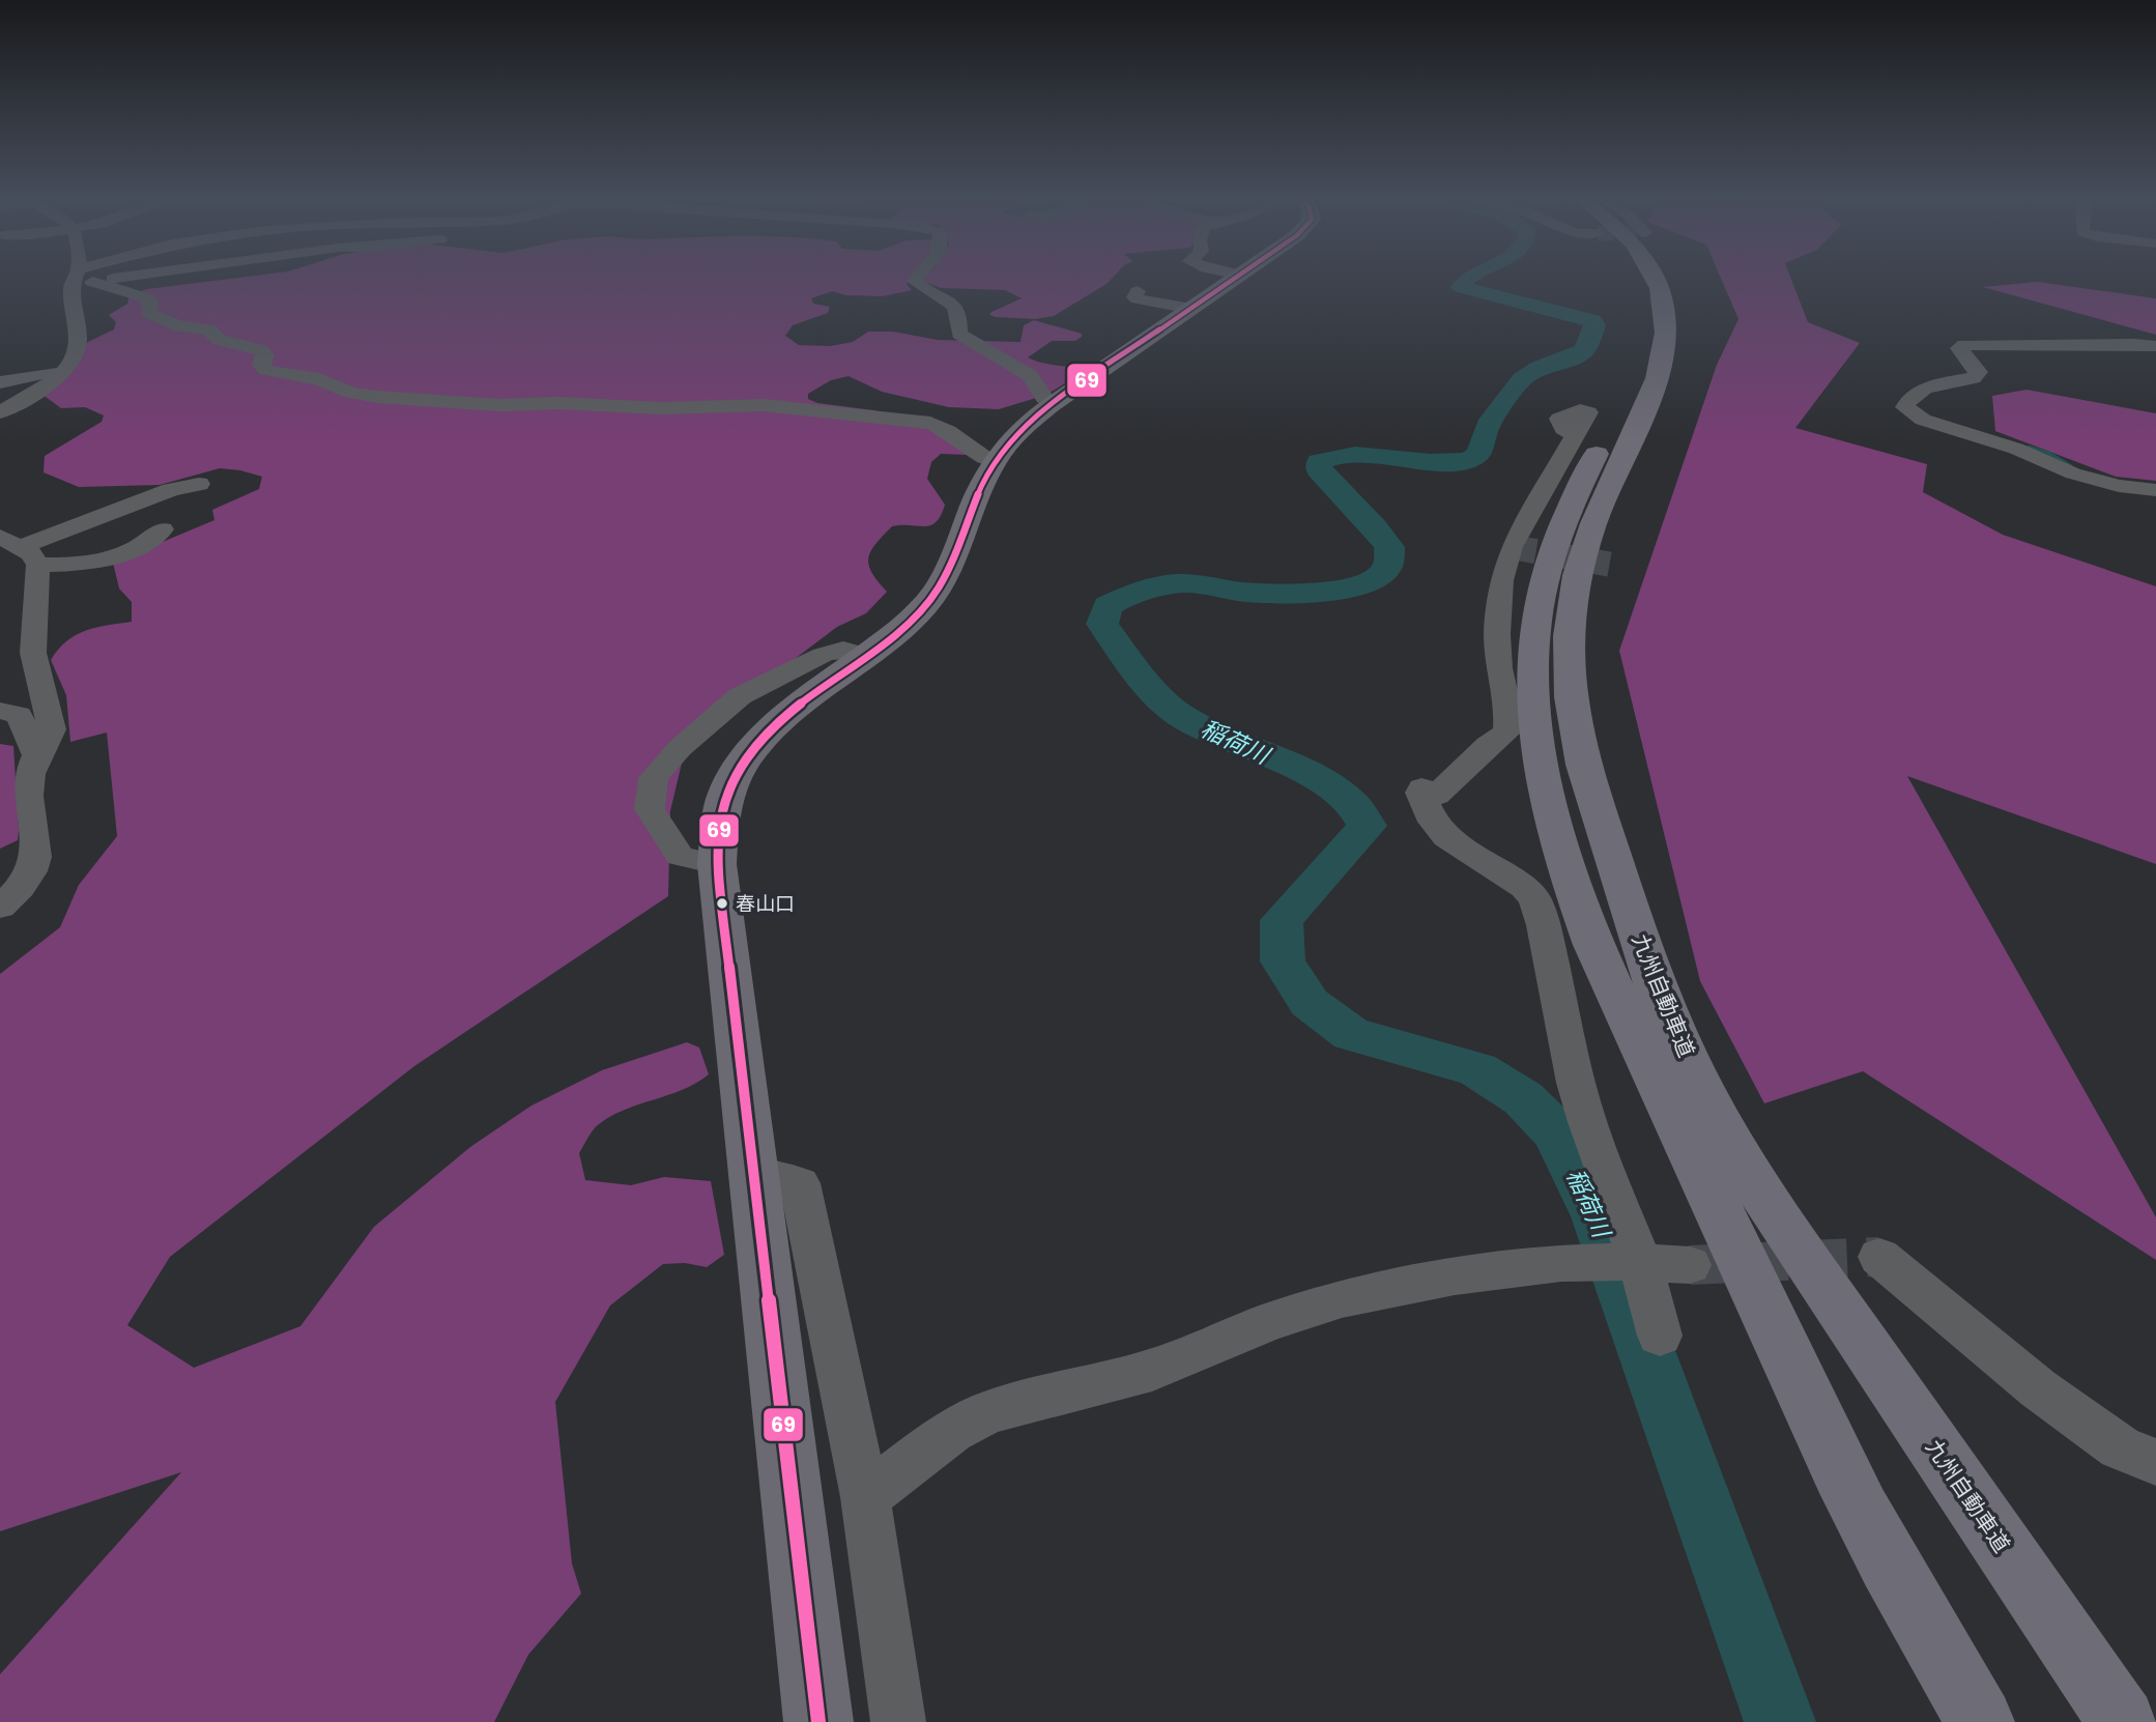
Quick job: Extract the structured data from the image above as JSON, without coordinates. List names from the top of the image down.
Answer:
{
  "streets": {
    "highway": ["九州自動車道"]
  },
  "water": ["稲荷川"],
  "places": ["春山口"],
  "lines": ["transit line 69"]
}
